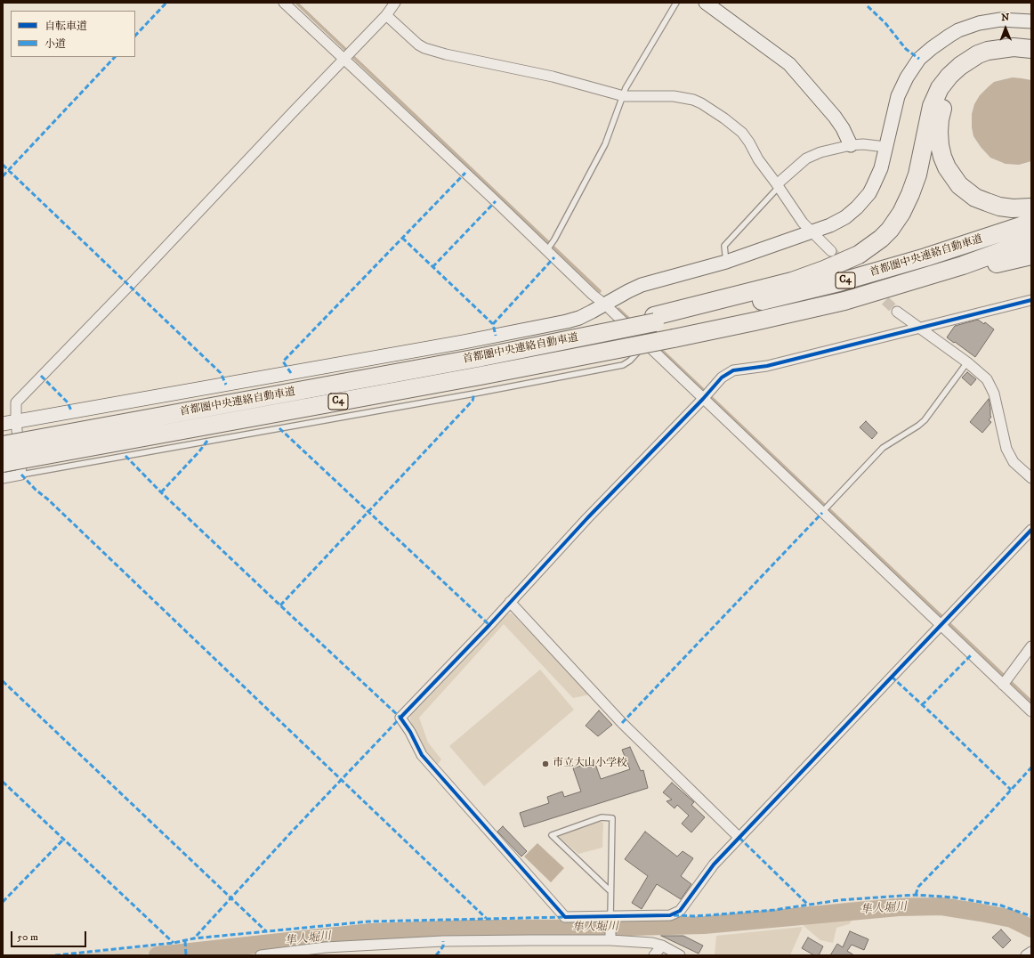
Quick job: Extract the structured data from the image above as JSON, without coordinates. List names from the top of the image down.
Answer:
{
  "streets": {
    "highway": ["首都圏中央連絡自動車道", "C4"]
  },
  "water": ["隼人堀川"],
  "places": ["市立大山小学校"],
  "legend": ["自転車道", "小道"],
  "scale_bar": "50 m",
  "north": "top"
}
